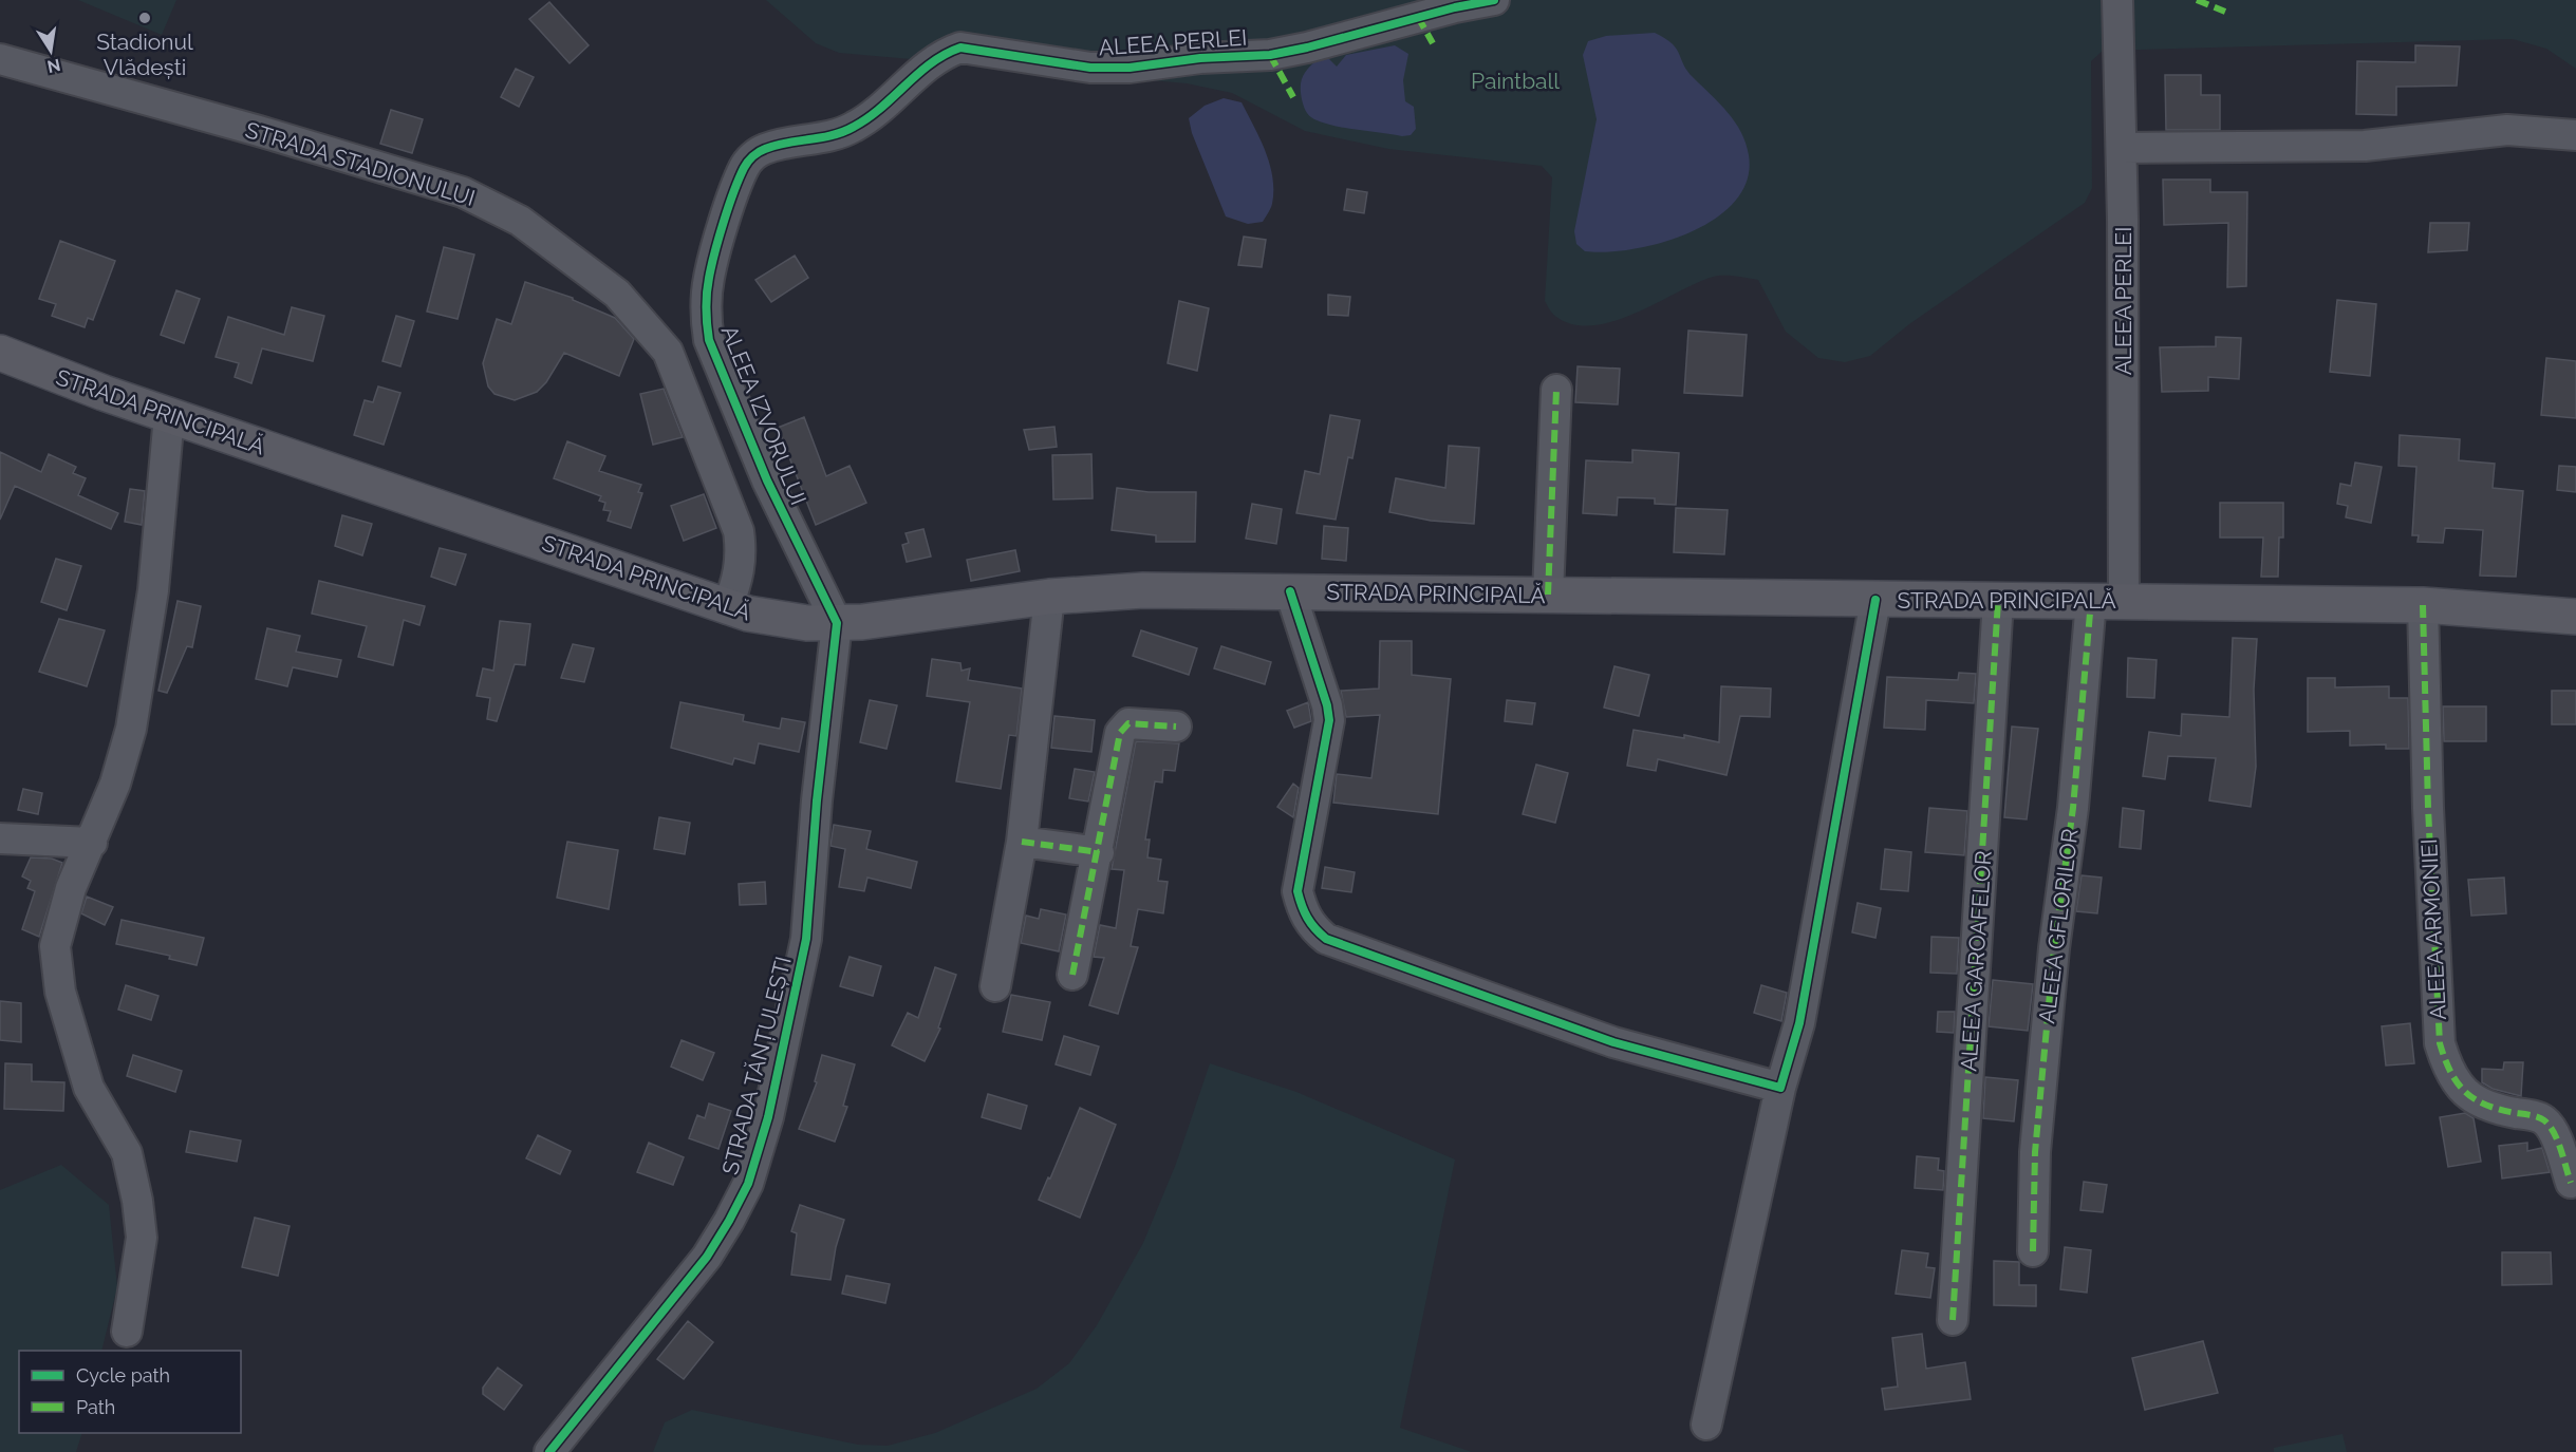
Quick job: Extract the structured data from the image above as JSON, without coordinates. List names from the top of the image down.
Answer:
{
  "streets": {
    "main road": ["STRADA PRINCIPALĂ"],
    "street": [
      "ALEEA PERLEI",
      "STRADA STADIONULUI",
      "ALEEA IZVORULUI",
      "ALEEA GFLORILOR",
      "ALEEA ARMONIEI",
      "ALEEA GAROAFELOR",
      "STRADA TĂNȚULEȘTI"
    ]
  },
  "crossings": [
    ["ALEEA PERLEI", "STRADA PRINCIPALĂ"],
    ["ALEEA PERLEI", "ALEEA IZVORULUI"],
    ["ALEEA PERLEI", "ALEEA GFLORILOR"],
    ["STRADA STADIONULUI", "STRADA PRINCIPALĂ"],
    ["STRADA PRINCIPALĂ", "ALEEA IZVORULUI"],
    ["STRADA PRINCIPALĂ", "ALEEA GFLORILOR"],
    ["STRADA PRINCIPALĂ", "ALEEA ARMONIEI"],
    ["STRADA PRINCIPALĂ", "ALEEA GAROAFELOR"],
    ["STRADA PRINCIPALĂ", "STRADA TĂNȚULEȘTI"],
    ["ALEEA IZVORULUI", "STRADA TĂNȚULEȘTI"]
  ],
  "parks": ["Paintball"],
  "places": ["Stadionul Vlădești"],
  "legend": ["Cycle path", "Path"],
  "north": "bottom"
}
